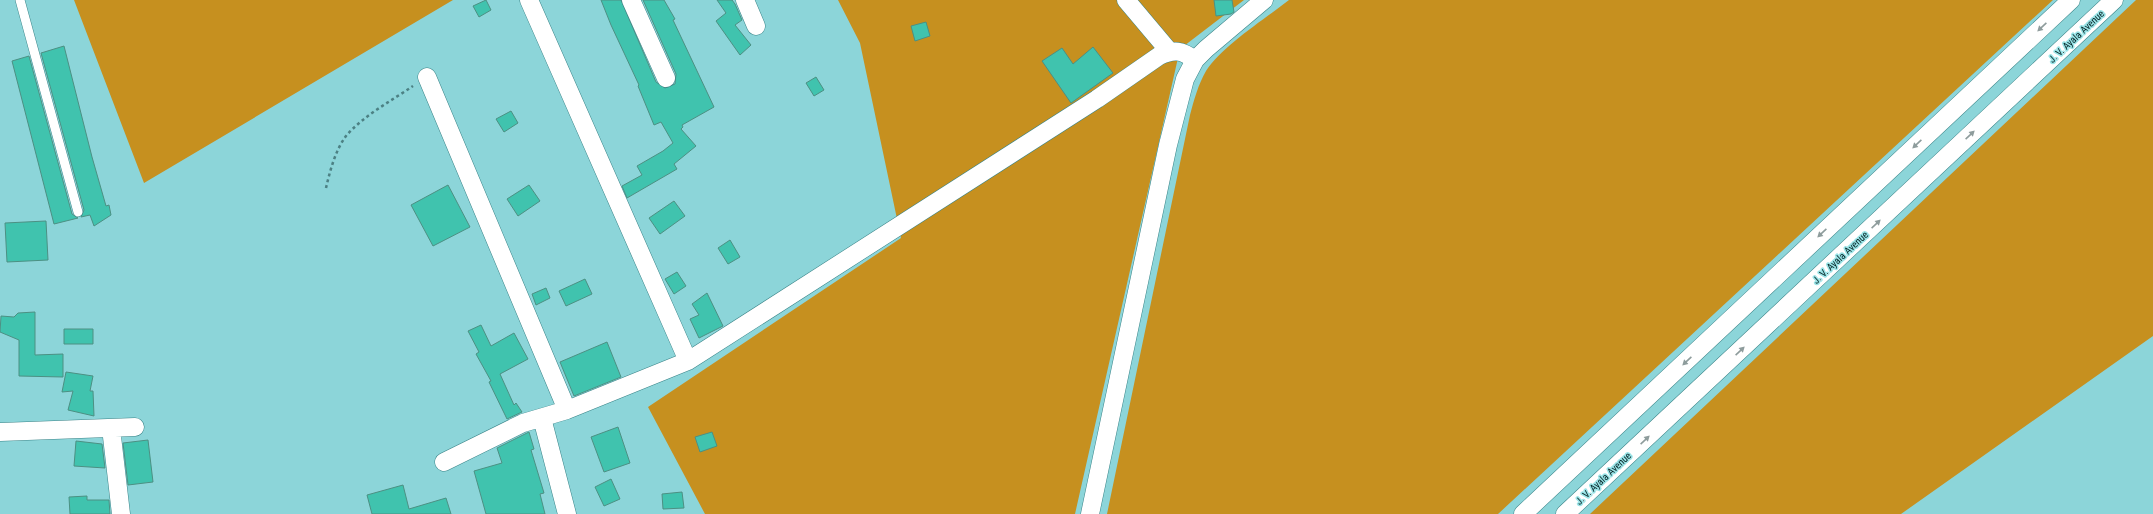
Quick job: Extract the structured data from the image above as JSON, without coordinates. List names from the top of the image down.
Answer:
{
  "streets": {
    "street": ["J. V. Ayala Avenue"]
  }
}
